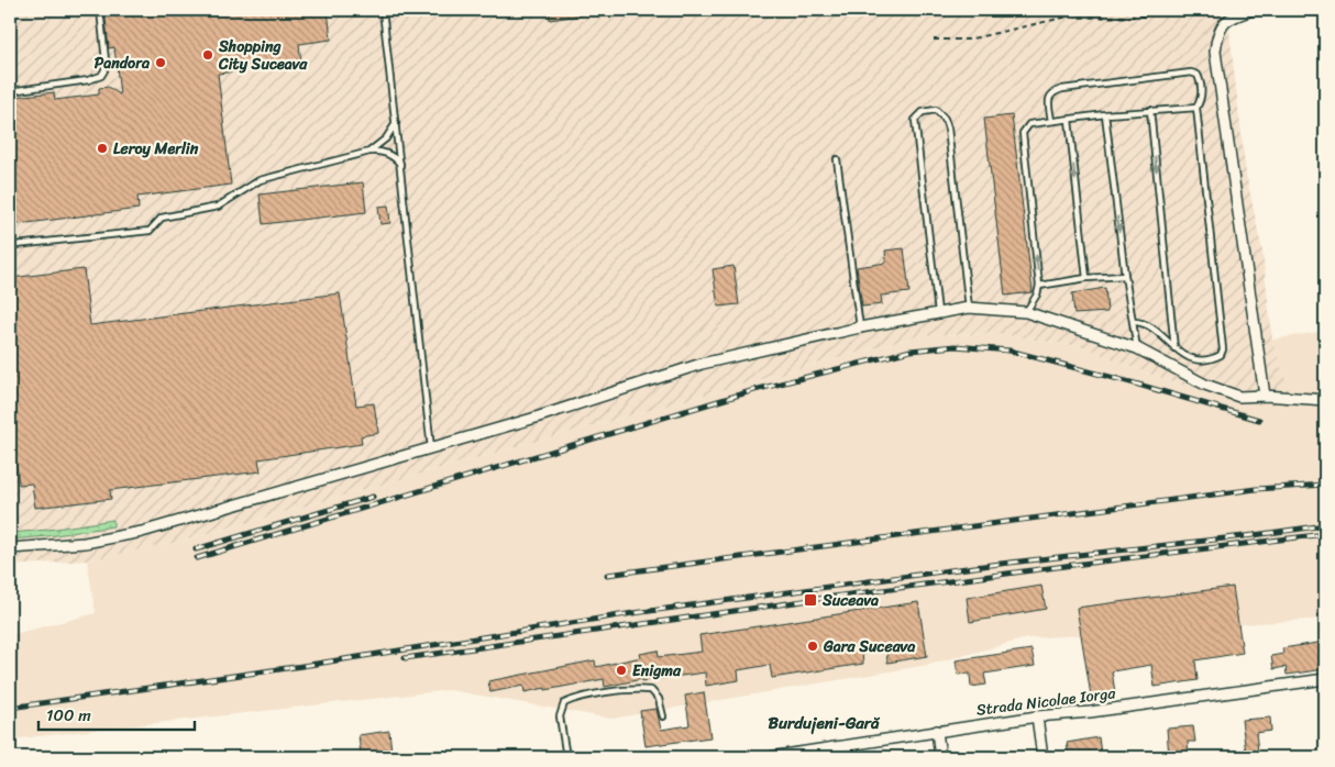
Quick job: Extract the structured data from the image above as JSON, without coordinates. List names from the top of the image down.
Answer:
{
  "streets": {
    "street": ["Strada Nicolae Iorga"]
  },
  "districts": ["Burdujeni-Gară"],
  "places": {
    "other": [
      "Shopping City Suceava",
      "Pandora",
      "Leroy Merlin",
      "Gara Suceava",
      "Enigma"
    ],
    "transit": ["Suceava"]
  },
  "scale_bar": "100 m"
}
